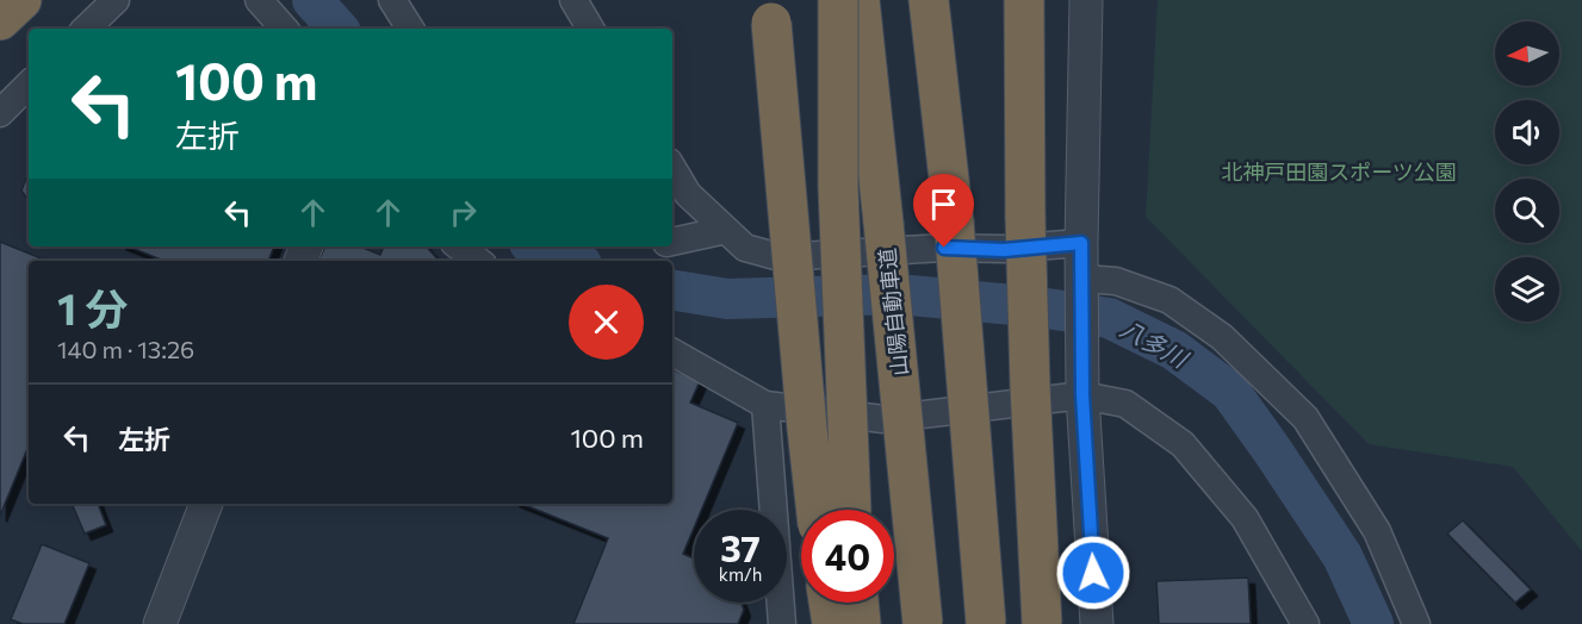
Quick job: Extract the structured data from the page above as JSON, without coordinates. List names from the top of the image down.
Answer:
{
  "streets": {
    "highway": ["山陽自動車道"]
  },
  "water": ["八多川"],
  "parks": ["北神戸田園スポーツ公園"],
  "north": "left",
  "page": {
    "turn": ["100 m", "左折"],
    "heading": ["1 分", "140 m · 13:26"],
    "list": [
      {
        "name": "左折",
        "value": "100 m"
      }
    ],
    "speed": "37 km/h",
    "limit": "40"
  }
}
